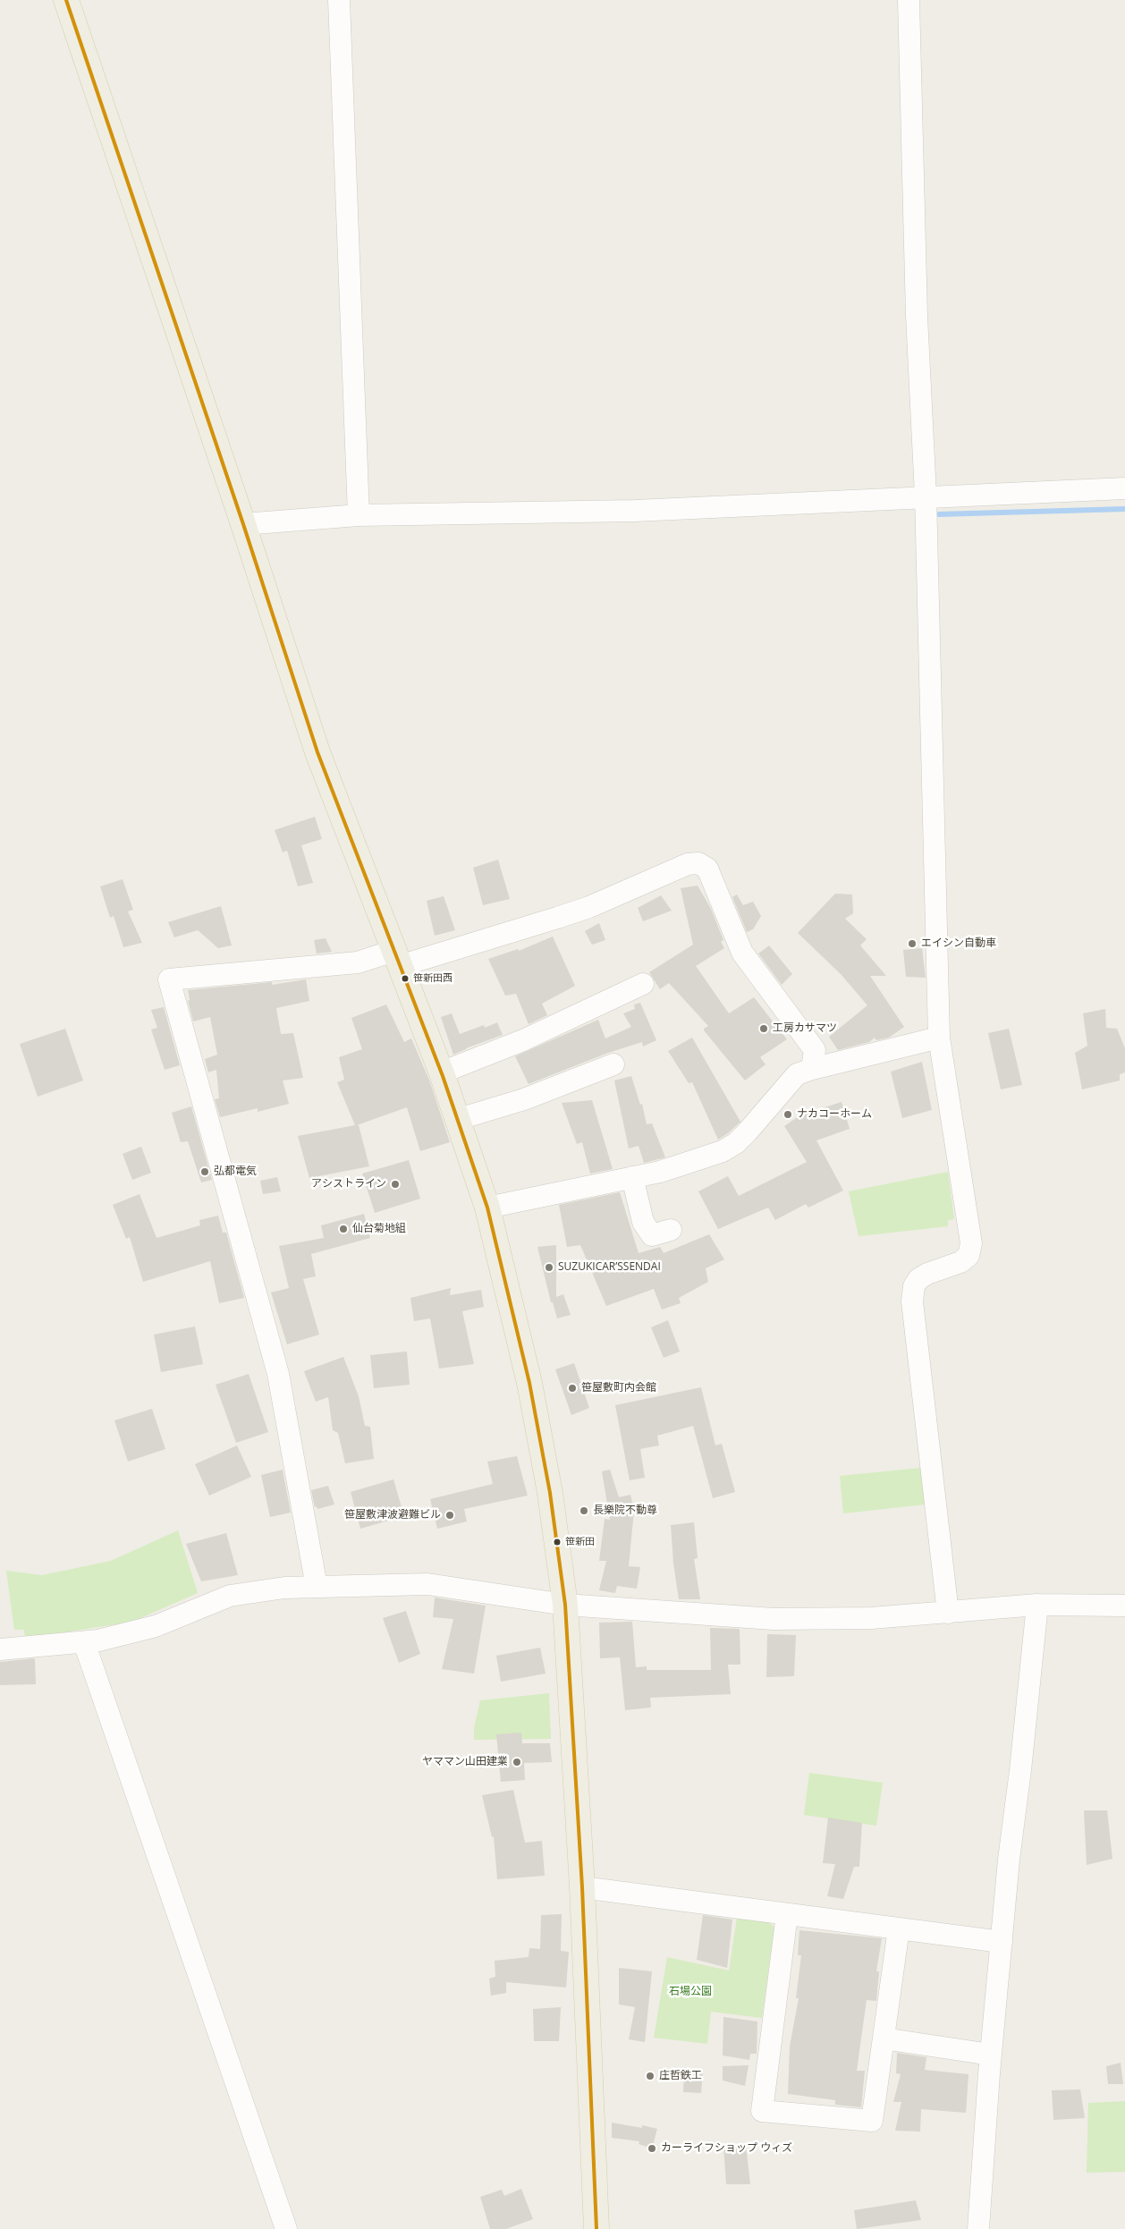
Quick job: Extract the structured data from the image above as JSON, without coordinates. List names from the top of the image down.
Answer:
{
  "parks": ["石場公園"],
  "places": [
    "エイシン自動車",
    "笹新田西",
    "工房カサマツ",
    "ナカコーホーム",
    "弘都電気",
    "アシストライン",
    "仙台菊地組",
    "SUZUKICAR’SSENDAI",
    "笹屋敷町内会館",
    "長樂院不動尊",
    "笹屋敷津波避難ビル",
    "笹新田",
    "ヤママン山田建業",
    "庄哲鉄工",
    "カーライフショップ ウィズ"
  ]
}
